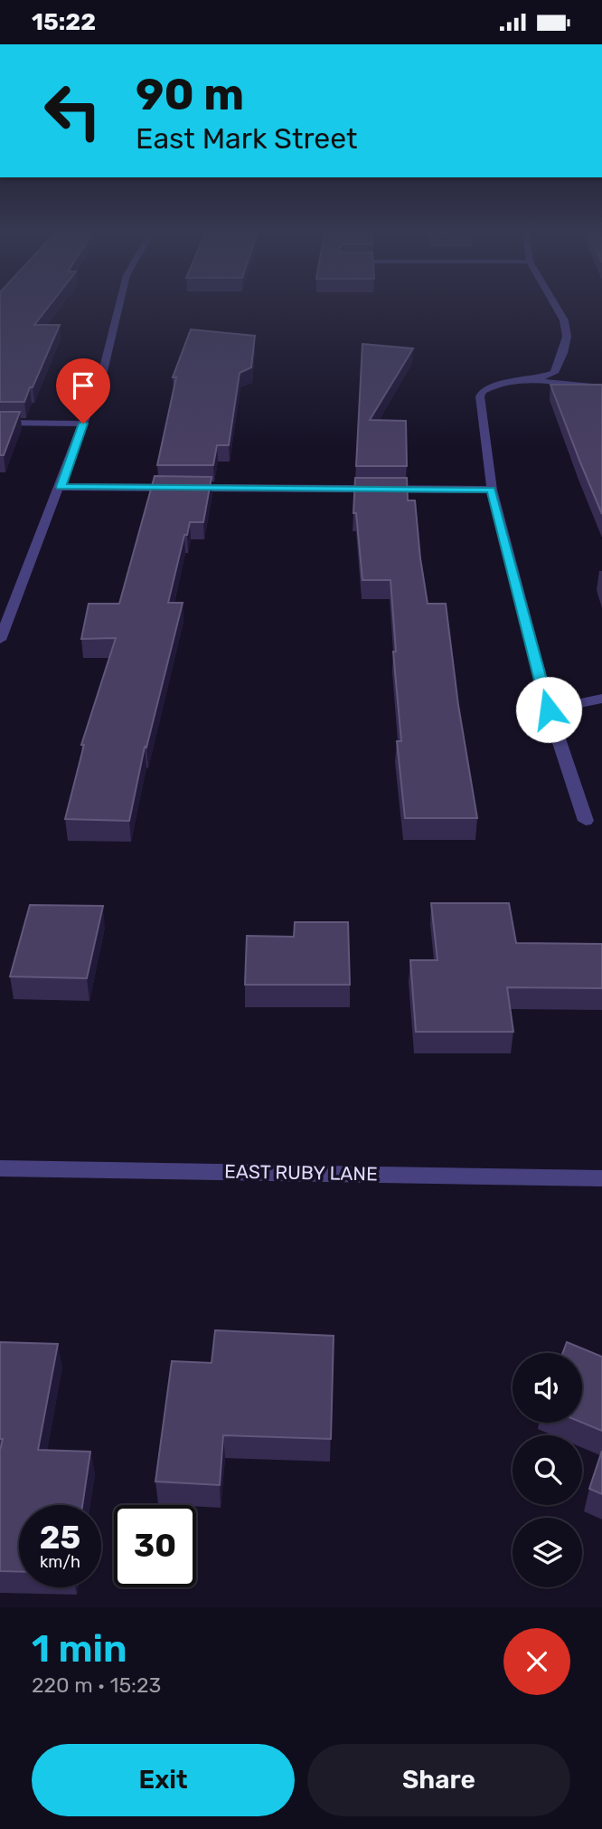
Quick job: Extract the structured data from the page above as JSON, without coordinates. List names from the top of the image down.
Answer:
{
  "streets": {
    "street": ["EAST RUBY LANE"]
  },
  "page": {
    "status": "15:22",
    "turn": ["90 m", "East Mark Street"],
    "speed": "25 km/h",
    "limit": "30",
    "heading": ["1 min", "220 m · 15:23"],
    "buttons": ["Exit", "Share"]
  }
}
